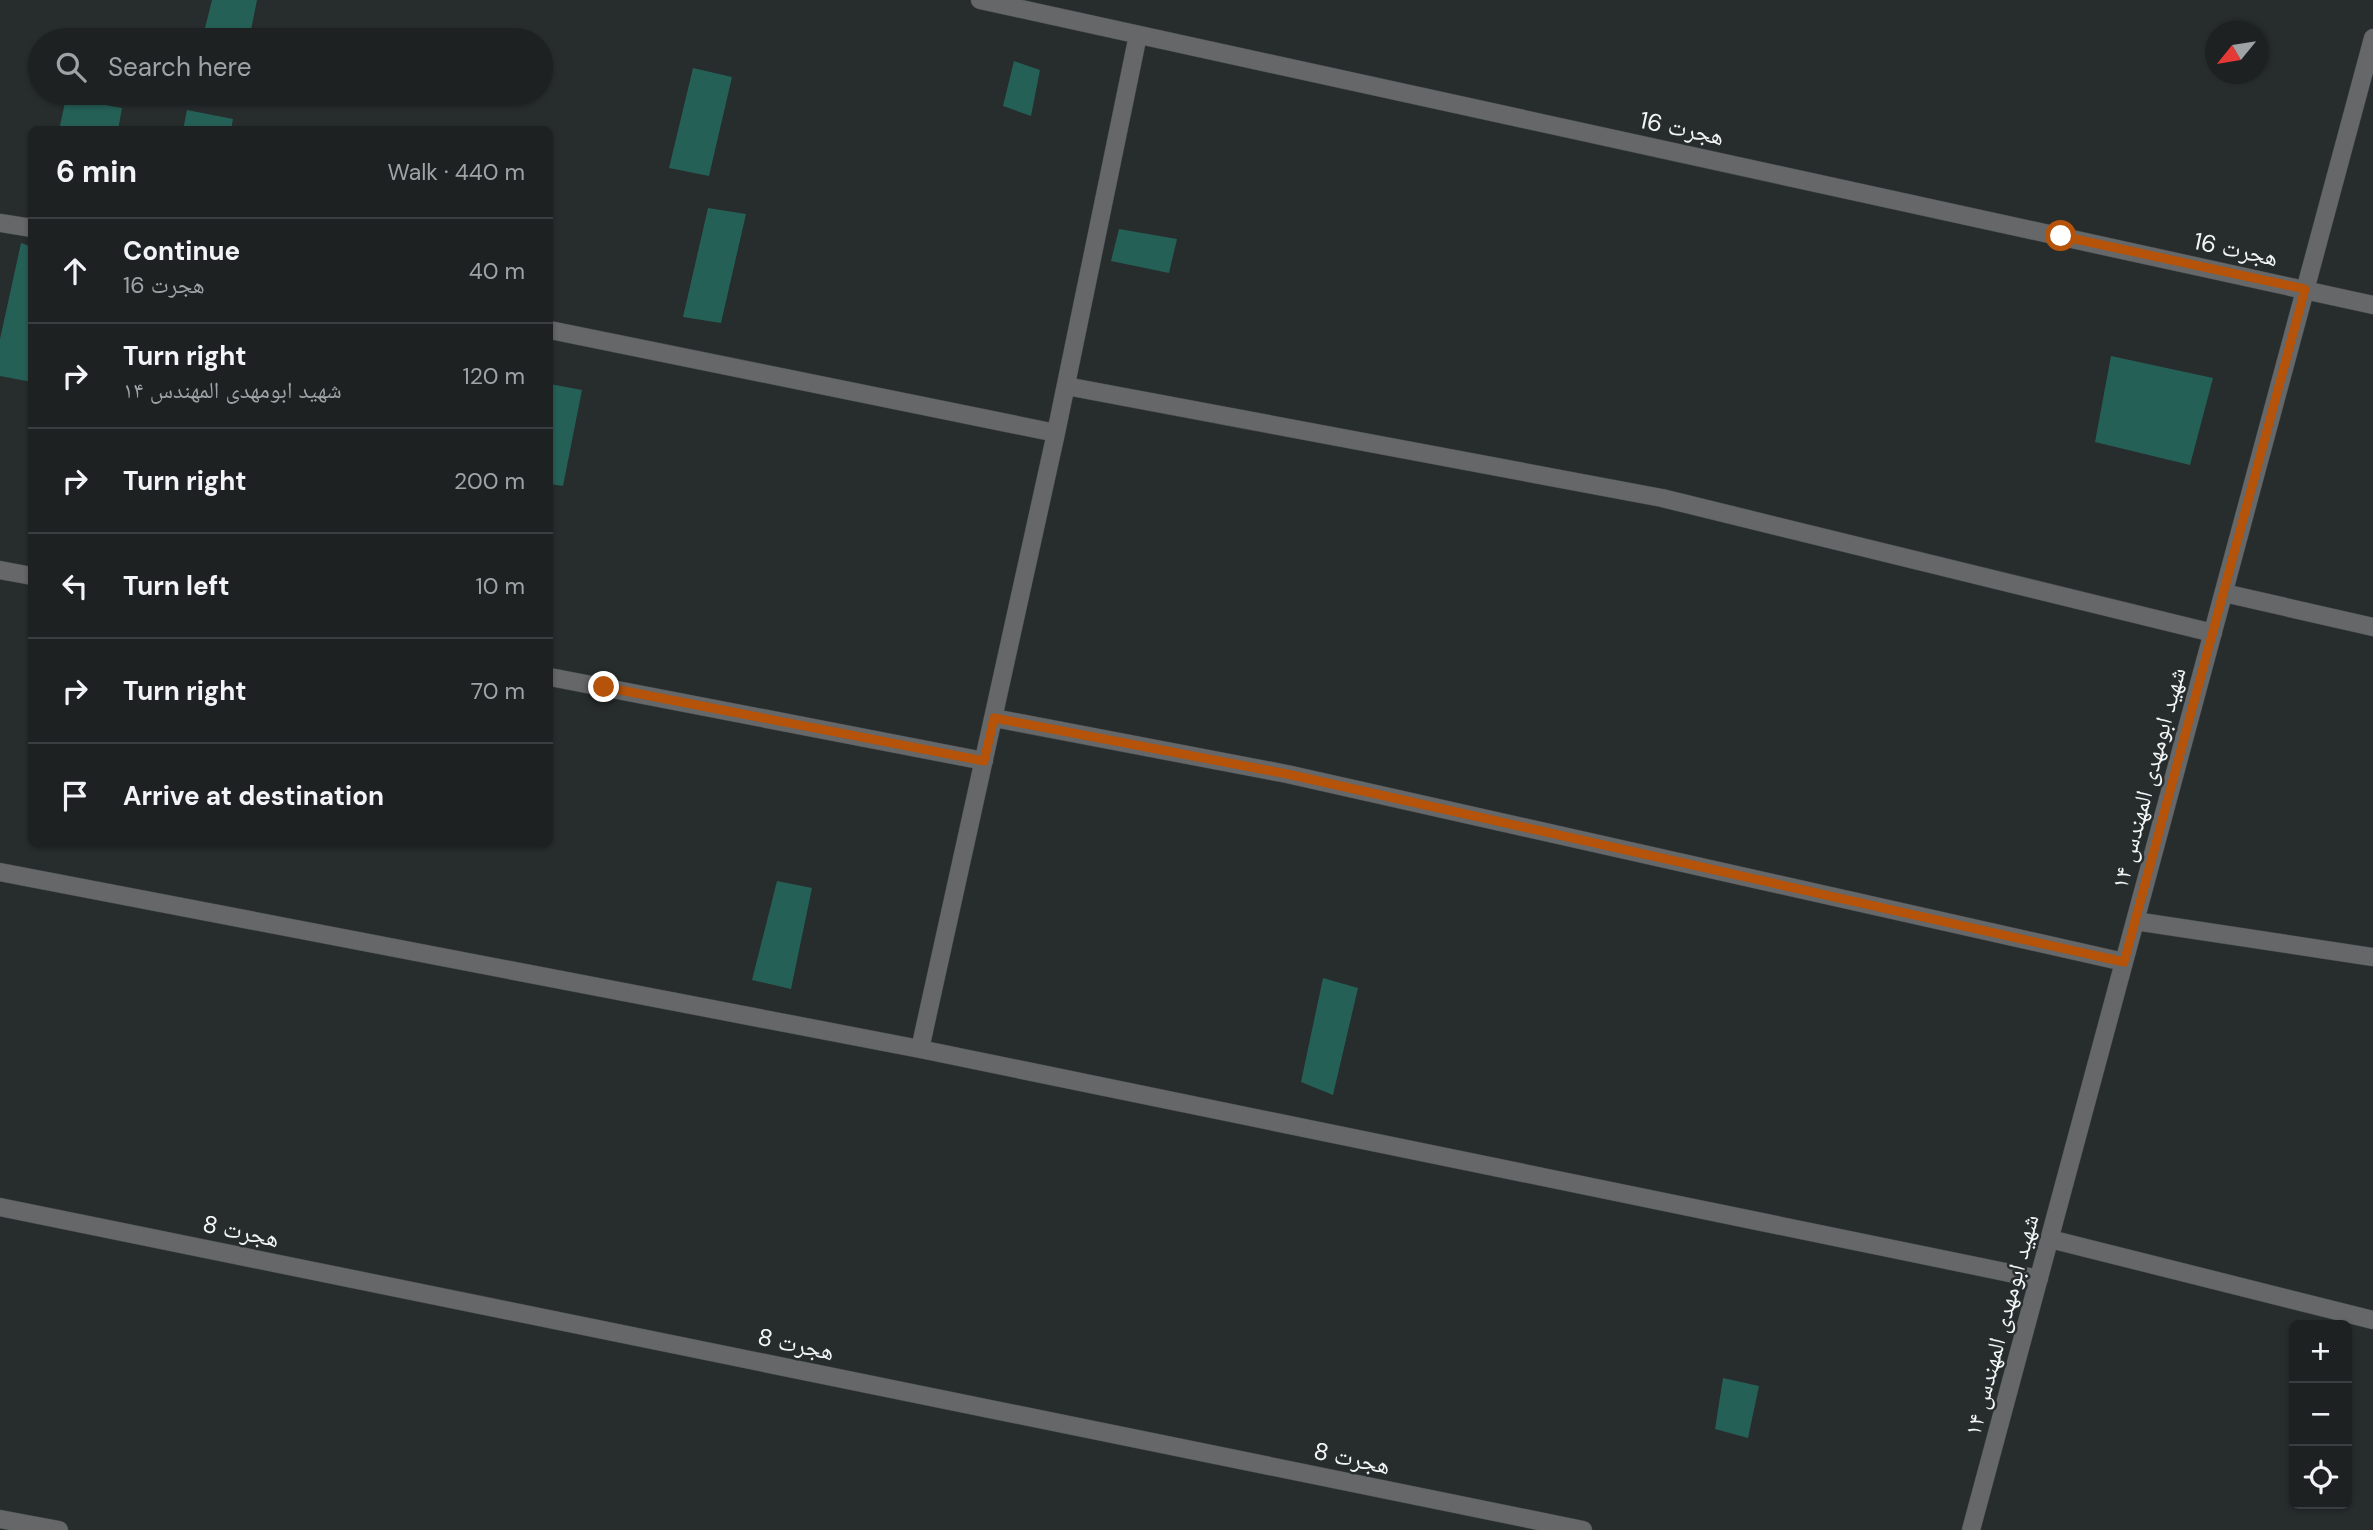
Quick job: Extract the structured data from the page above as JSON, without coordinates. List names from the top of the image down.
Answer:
{
  "streets": {
    "street": ["هجرت 16", "شهید ابومهدی المهندس ۱۴", "هجرت 8"]
  },
  "crossings": [
    ["هجرت 16", "شهید ابومهدی المهندس ۱۴"]
  ],
  "north": "bottom left",
  "page": {
    "search": "Search here",
    "heading": ["6 min", "Walk · 440 m"],
    "list": [
      ["Continue", "هجرت 16", "40 m"],
      ["Turn right", "شهید ابومهدی المهندس ۱۴", "120 m"],
      ["Turn right", "200 m"],
      ["Turn left", "10 m"],
      ["Turn right", "70 m"],
      "Arrive at destination"
    ],
    "map_buttons": ["+", "−"]
  }
}
